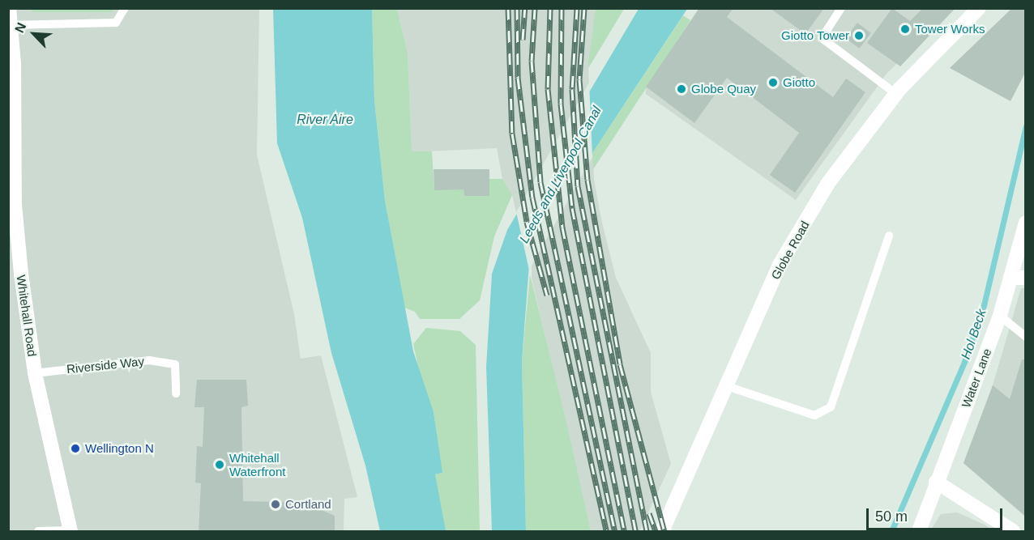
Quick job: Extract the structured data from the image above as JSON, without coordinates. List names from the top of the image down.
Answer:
{
  "streets": {
    "street": ["Globe Road", "Whitehall Road", "Water Lane"],
    "lane": ["Riverside Way"]
  },
  "crossings": [
    ["Whitehall Road", "Riverside Way"]
  ],
  "water": ["River Aire", "Leeds and Liverpool Canal", "Hol Beck"],
  "places": [
    "Tower Works",
    "Giotto Tower",
    "Giotto",
    "Globe Quay",
    "Wellington N",
    "Whitehall Waterfront",
    "Cortland"
  ],
  "scale_bar": "50 m",
  "north": "top left"
}
